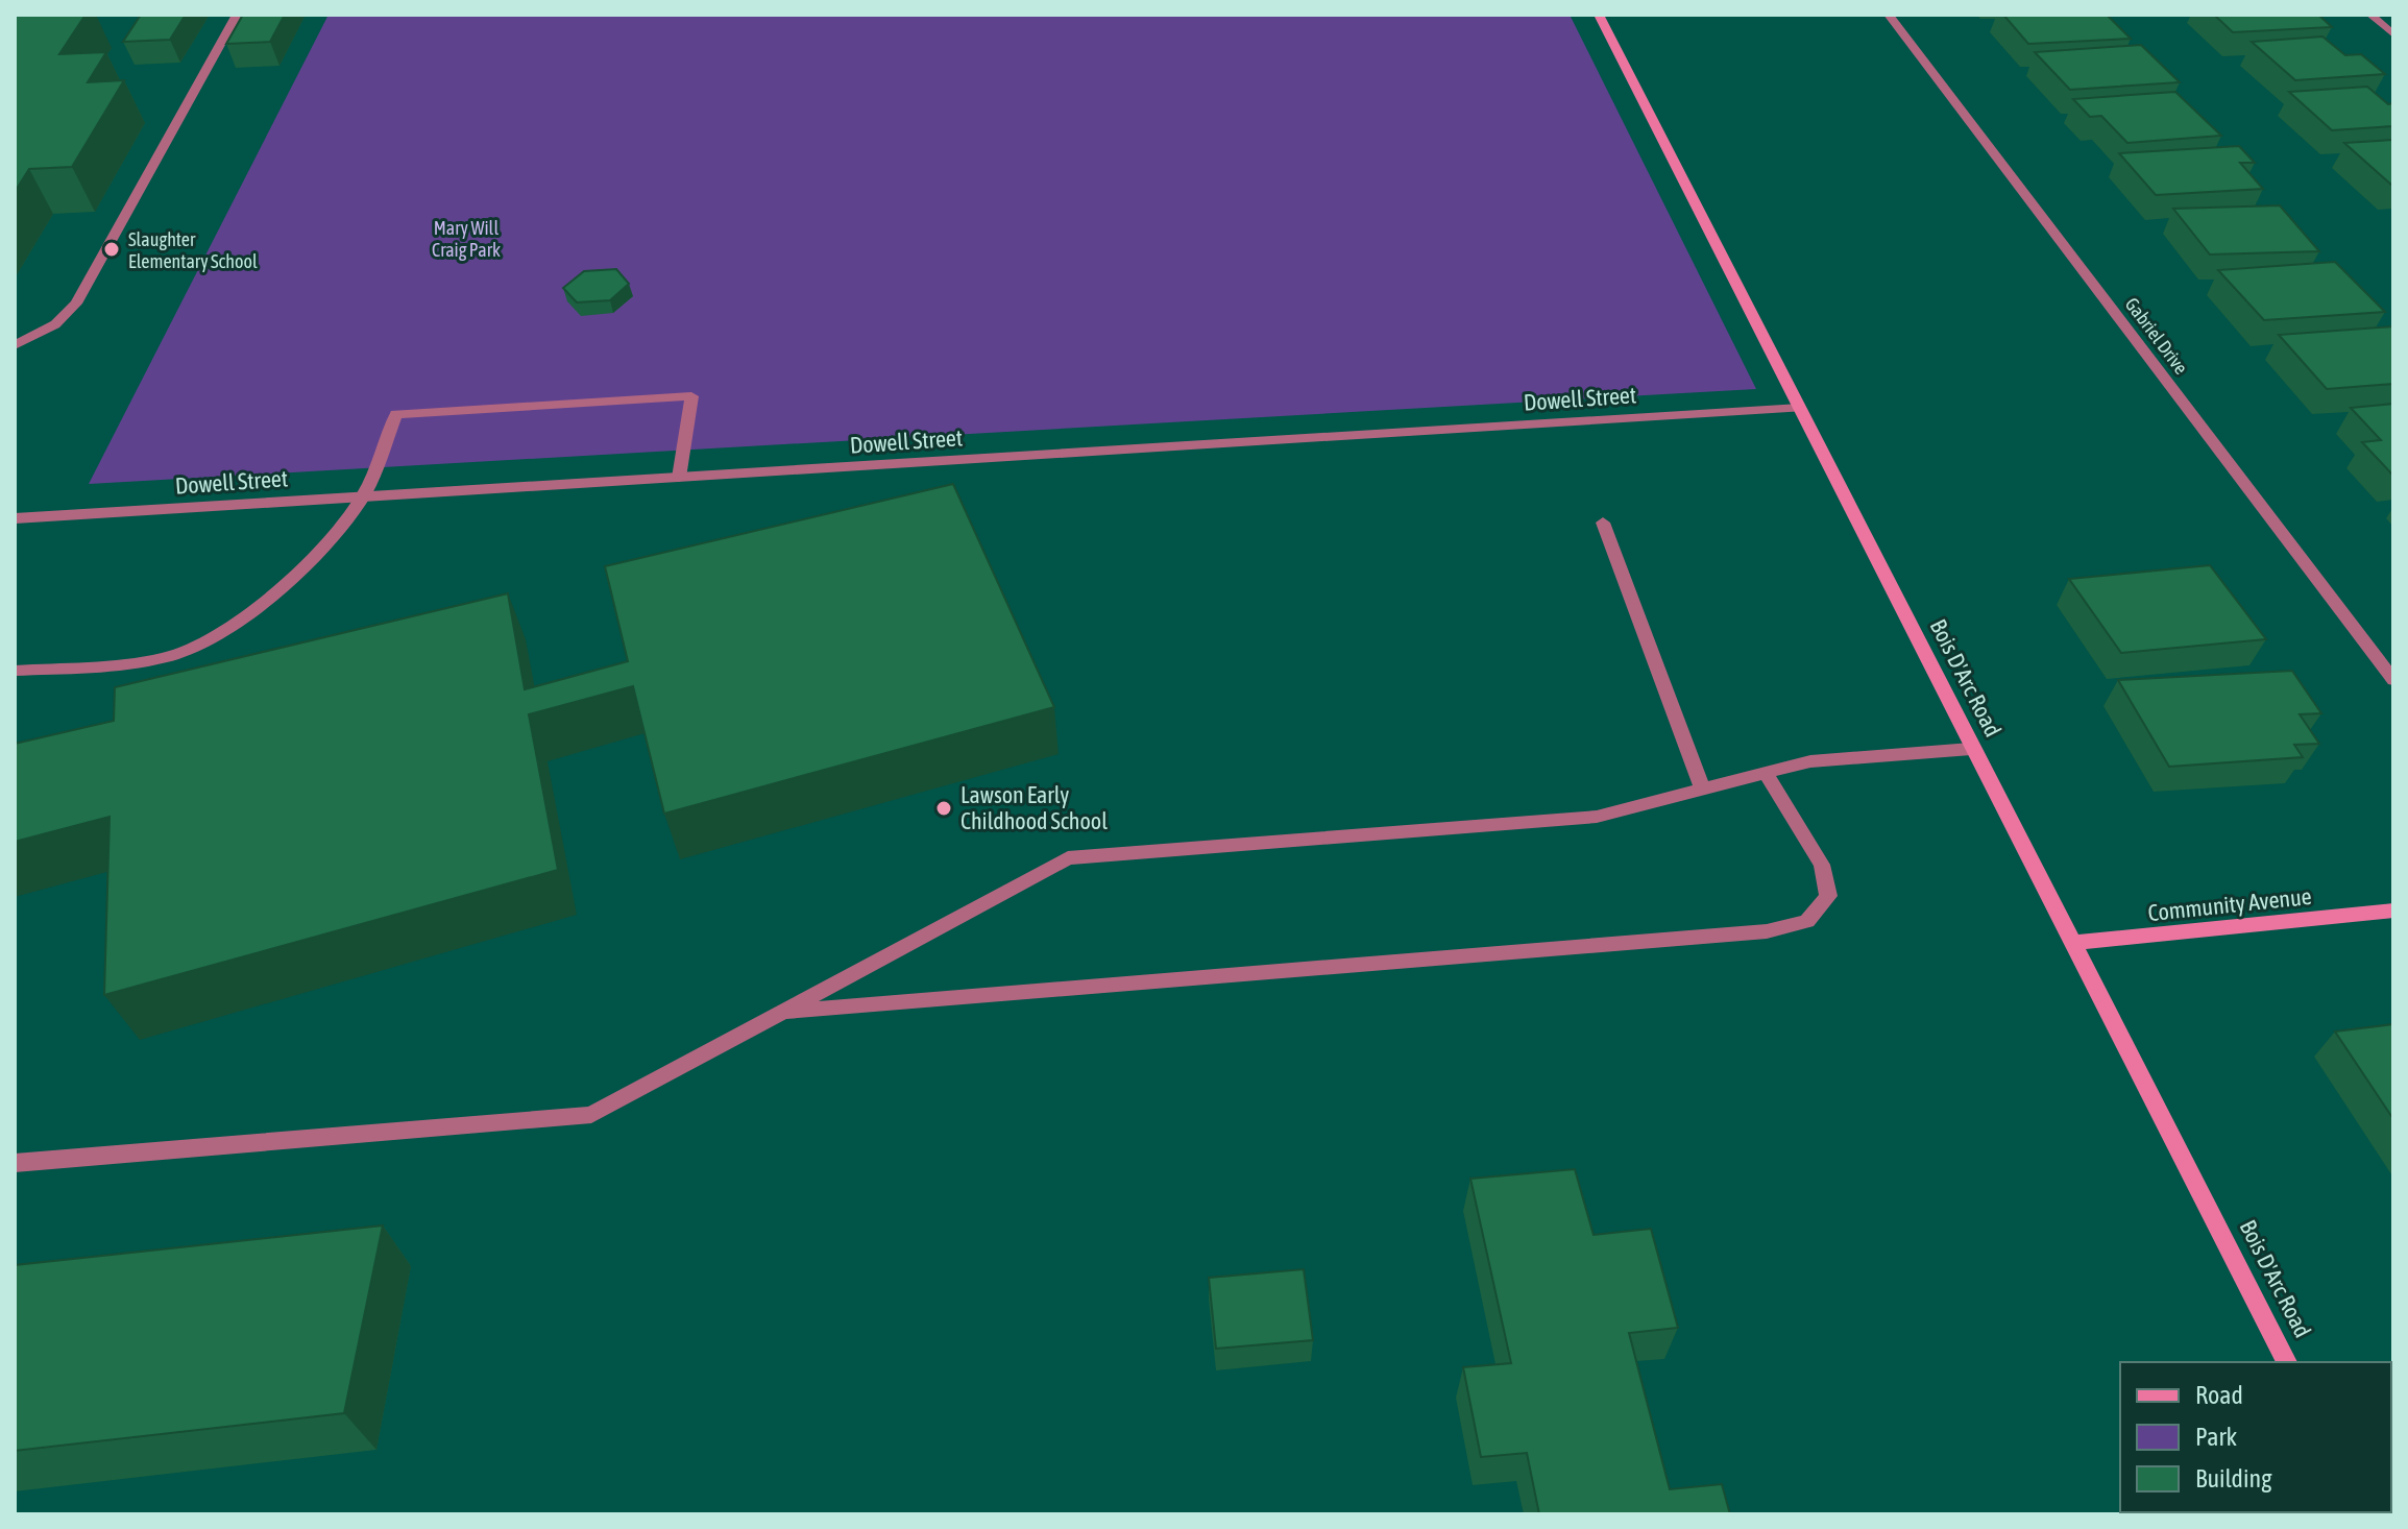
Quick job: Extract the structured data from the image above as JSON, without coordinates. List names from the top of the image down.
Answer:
{
  "streets": {
    "street": [
      "Gabriel Drive",
      "Dowell Street",
      "Bois D'Arc Road",
      "Community Avenue"
    ]
  },
  "crossings": [
    ["Dowell Street", "Bois D'Arc Road"],
    ["Bois D'Arc Road", "Community Avenue"]
  ],
  "parks": ["Mary Will Craig Park"],
  "places": ["Slaughter Elementary School", "Lawson Early Childhood School"],
  "legend": ["Road", "Park", "Building"]
}
